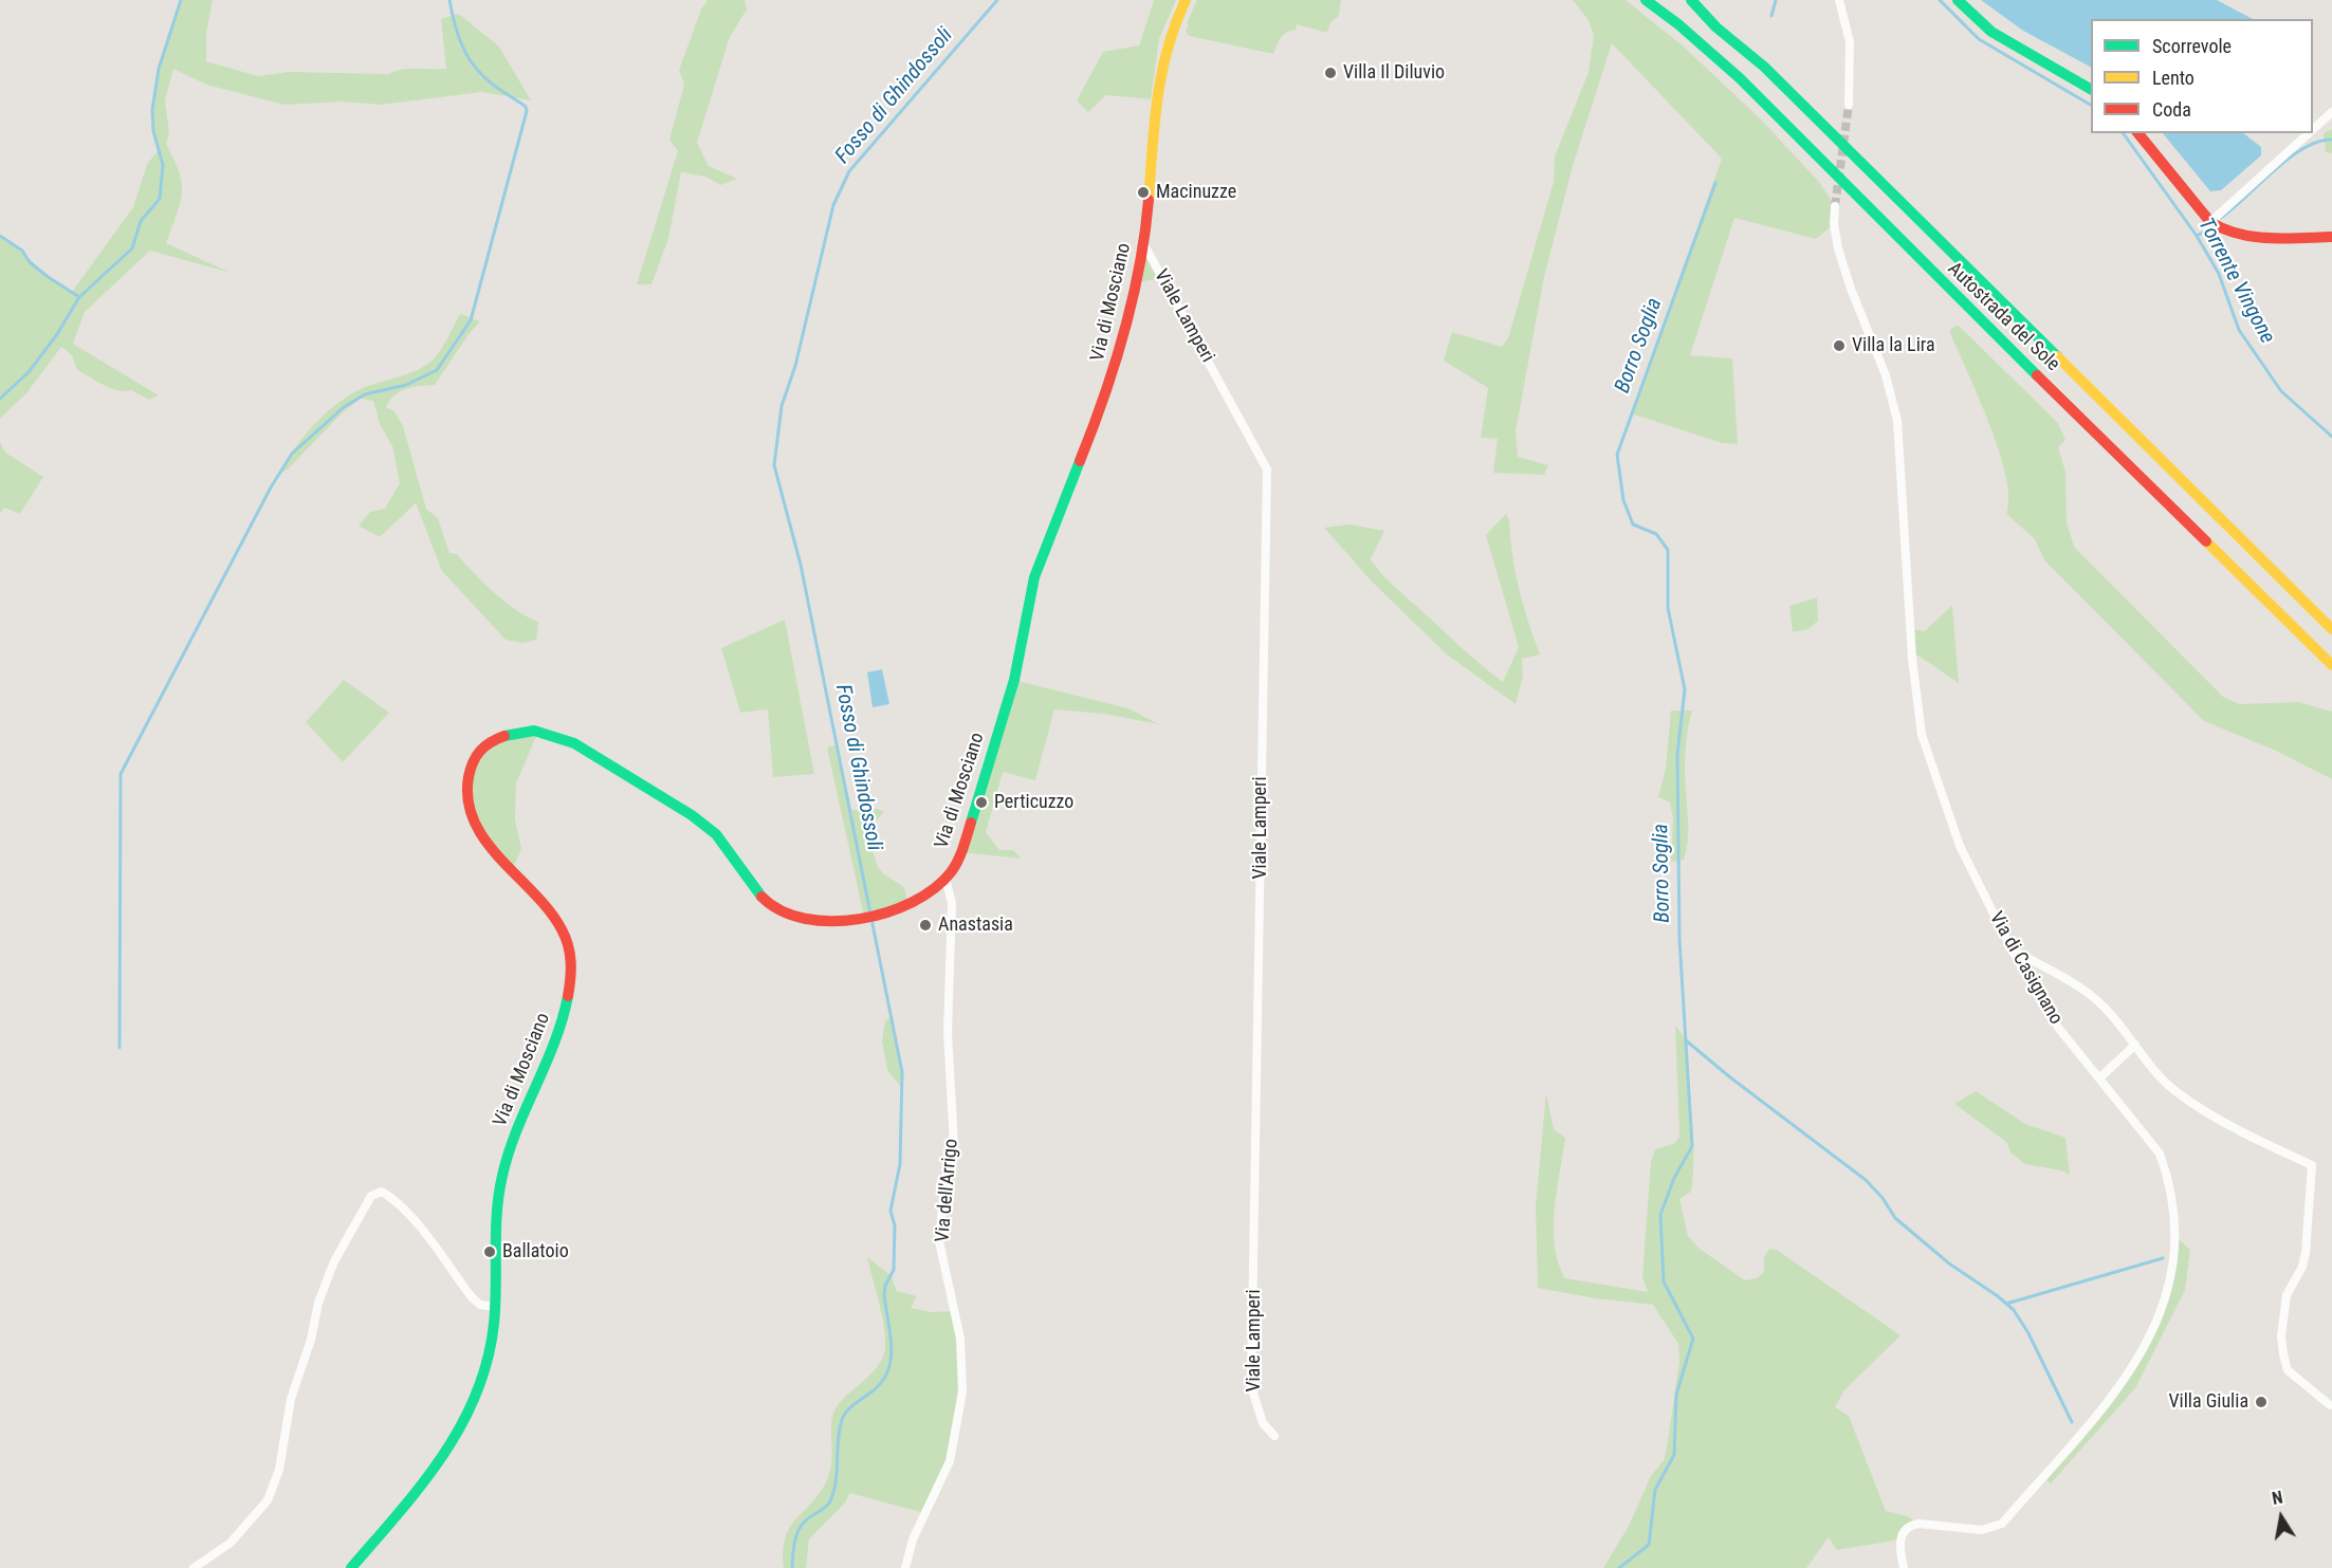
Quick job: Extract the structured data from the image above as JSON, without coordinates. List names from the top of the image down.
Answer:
{
  "streets": {
    "main road": ["Via di Mosciano", "Autostrada del Sole"],
    "street": ["Viale Lamperi", "Via di Casignano", "Via dell'Arrigo"]
  },
  "crossings": [
    ["Via di Mosciano", "Viale Lamperi"],
    ["Via di Mosciano", "Via dell'Arrigo"]
  ],
  "water": ["Fosso di Ghindossoli", "Torrente Vingone", "Borro Soglia"],
  "places": [
    "Villa Il Diluvio",
    "Macinuzze",
    "Villa la Lira",
    "Perticuzzo",
    "Anastasia",
    "Ballatoio",
    "Villa Giulia"
  ],
  "legend": ["Scorrevole", "Lento", "Coda"],
  "north": "top"
}
